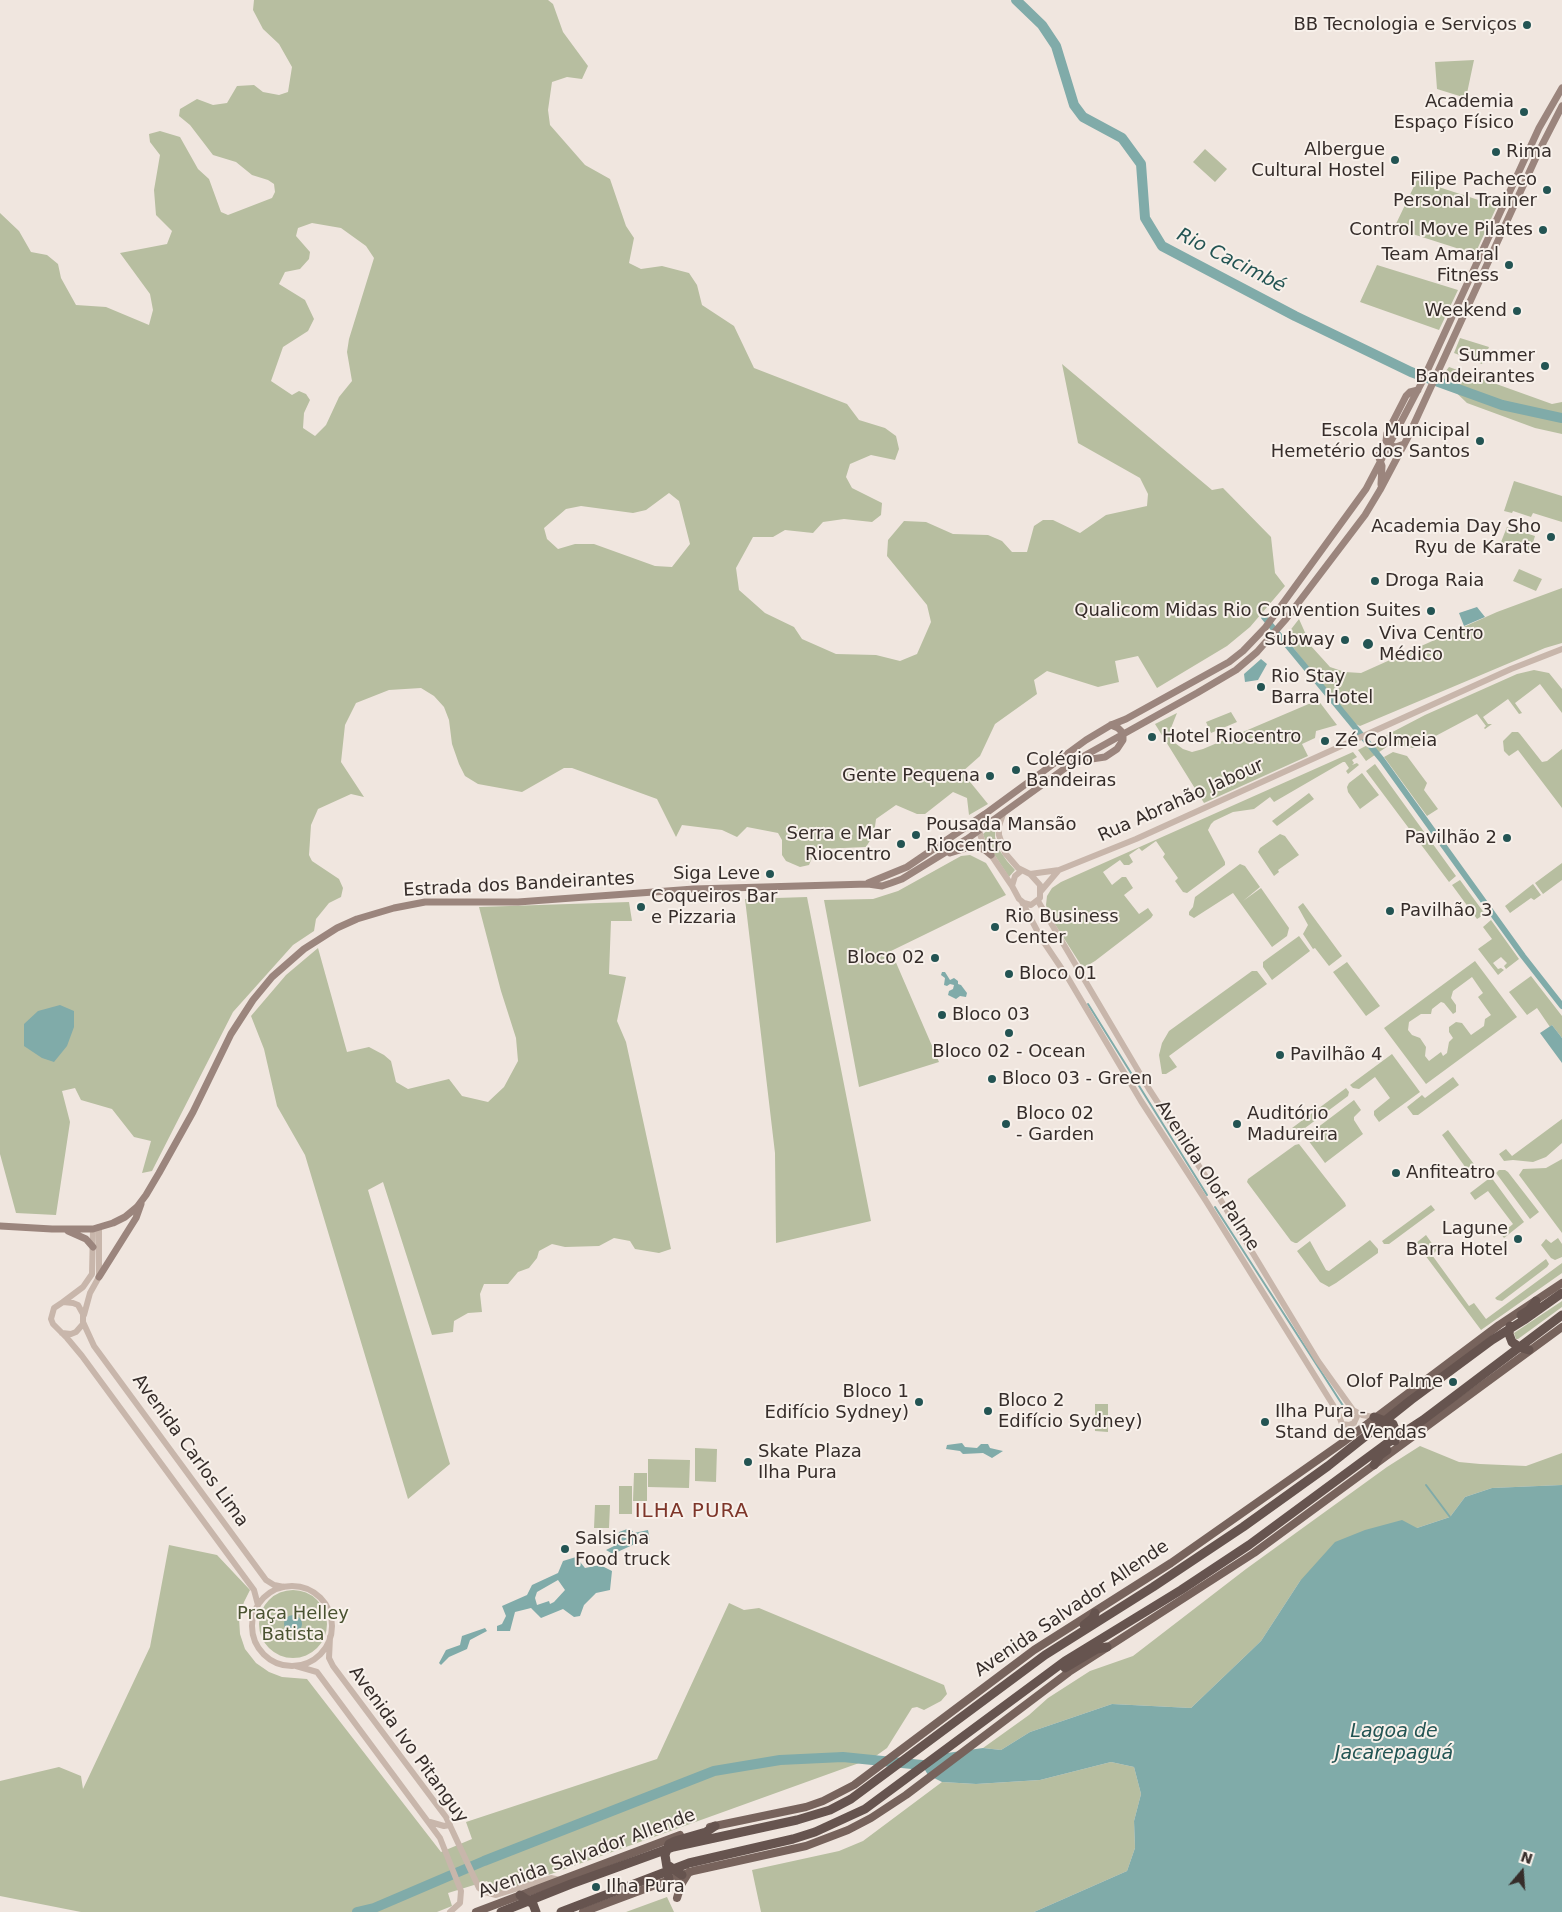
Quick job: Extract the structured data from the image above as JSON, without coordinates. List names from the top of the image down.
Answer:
{
  "streets": {
    "highway": ["Avenida Salvador Allende"],
    "main road": ["Estrada dos Bandeirantes"],
    "street": [
      "Rua Abrahão Jabour",
      "Avenida Olof Palme",
      "Avenida Carlos Lima",
      "Avenida Ivo Pitanguy"
    ]
  },
  "crossings": [
    ["Rua Abrahão Jabour", "Avenida Olof Palme"],
    ["Estrada dos Bandeirantes", "Avenida Carlos Lima"],
    ["Avenida Olof Palme", "Avenida Salvador Allende"],
    ["Avenida Carlos Lima", "Avenida Ivo Pitanguy"],
    ["Avenida Salvador Allende", "Avenida Ivo Pitanguy"]
  ],
  "districts": ["ILHA PURA"],
  "water": ["Rio Cacimbé", "Lagoa de Jacarepaguá"],
  "parks": ["Praça Helley Batista"],
  "places": [
    "BB Tecnologia e Serviços",
    "Academia Espaço Físico",
    "Rima",
    "Albergue Cultural Hostel",
    "Filipe Pacheco Personal Trainer",
    "Control Move Pilates",
    "Team Amaral Fitness",
    "Weekend",
    "Summer Bandeirantes",
    "Escola Municipal Hemetério dos Santos",
    "Academia Day Sho Ryu de Karate",
    "Droga Raia",
    "Qualicom Midas Rio Convention Suites",
    "Subway",
    "Viva Centro Médico",
    "Rio Stay Barra Hotel",
    "Hotel Riocentro",
    "Zé Colmeia",
    "Colégio Bandeiras",
    "Gente Pequena",
    "Pousada Mansão Riocentro",
    "Pavilhão 2",
    "Serra e Mar Riocentro",
    "Siga Leve",
    "Coqueiros Bar e Pizzaria",
    "Pavilhão 3",
    "Rio Business Center",
    "Bloco 02",
    "Bloco 01",
    "Bloco 03",
    "Bloco 02 - Ocean",
    "Pavilhão 4",
    "Bloco 03 - Green",
    "Bloco 02 - Garden",
    "Auditório Madureira",
    "Anfiteatro",
    "Lagune Barra Hotel",
    "Olof Palme",
    "Bloco 1 Edifício Sydney)",
    "Bloco 2 Edifício Sydney)",
    "Ilha Pura - Stand de Vendas",
    "Skate Plaza Ilha Pura",
    "Salsicha Food truck",
    "Ilha Pura"
  ],
  "north": "top"
}
